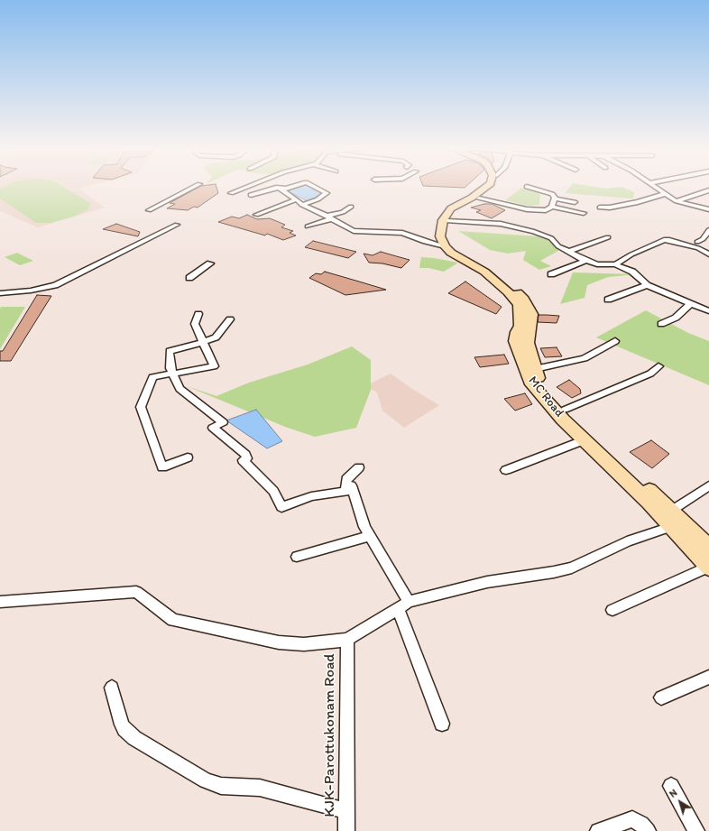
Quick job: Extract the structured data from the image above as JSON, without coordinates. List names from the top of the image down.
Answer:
{
  "streets": {
    "main road": ["MC Road"],
    "street": ["KJK-Parottukonam Road"]
  },
  "north": "top left"
}
